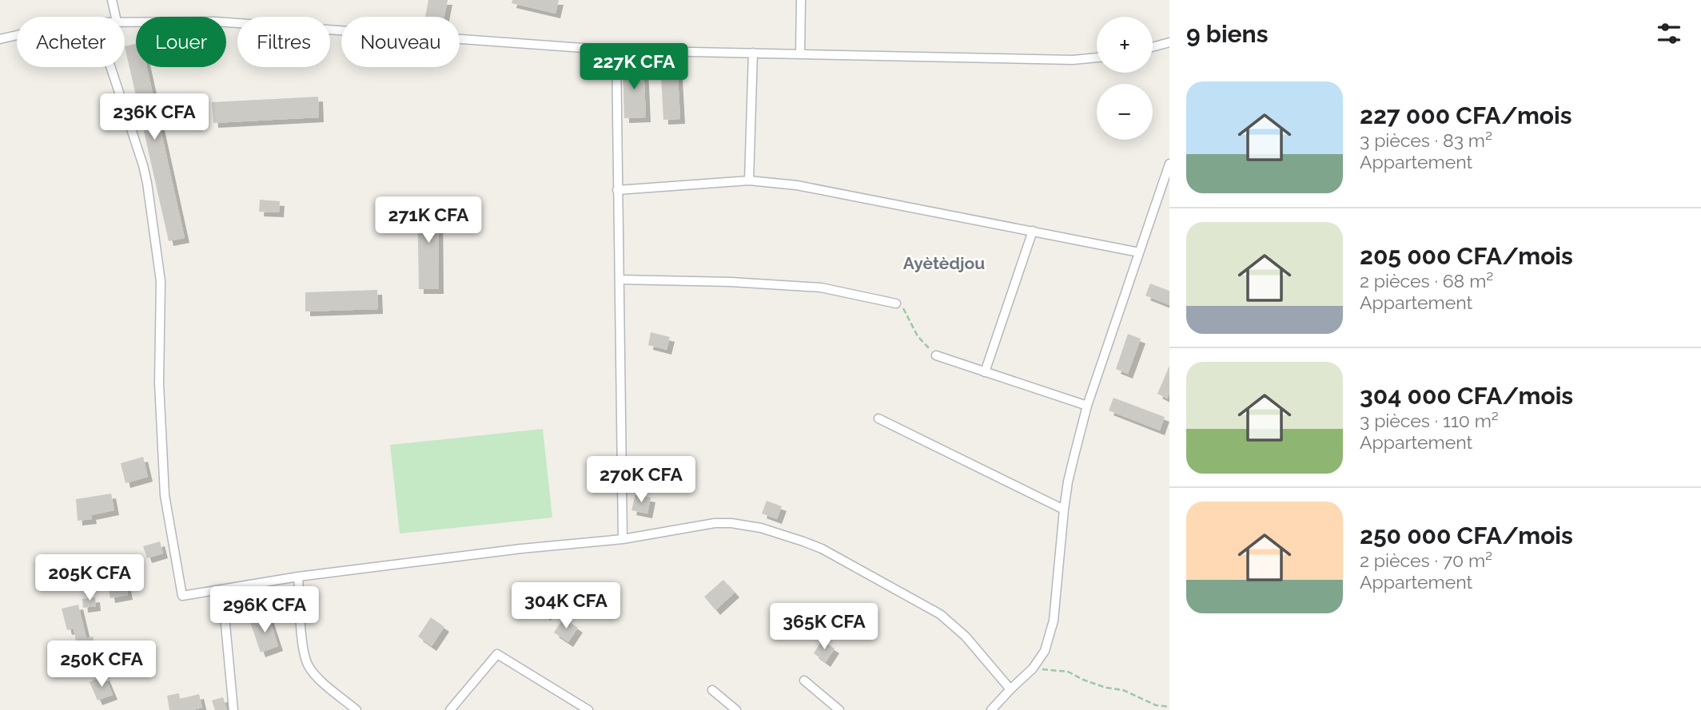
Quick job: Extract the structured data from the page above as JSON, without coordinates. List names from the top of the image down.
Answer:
{
  "districts": ["Ayètèdjou"],
  "page": {
    "heading": "9 biens",
    "map_buttons": ["+", "−"],
    "chip": [
      "Acheter",
      "Louer",
      "Filtres",
      "Nouveau"
    ],
    "price": [
      "227K CFA",
      "236K CFA",
      "271K CFA",
      "270K CFA",
      "205K CFA",
      "304K CFA",
      "296K CFA",
      "365K CFA",
      "250K CFA"
    ],
    "list": [
      {
        "name": "227 000 CFA/mois",
        "note": "3 pièces · 83 m² · Appartement"
      },
      {
        "name": "205 000 CFA/mois",
        "note": "2 pièces · 68 m² · Appartement"
      },
      {
        "name": "304 000 CFA/mois",
        "note": "3 pièces · 110 m² · Appartement"
      },
      {
        "name": "250 000 CFA/mois",
        "note": "2 pièces · 70 m² · Appartement"
      }
    ]
  }
}
